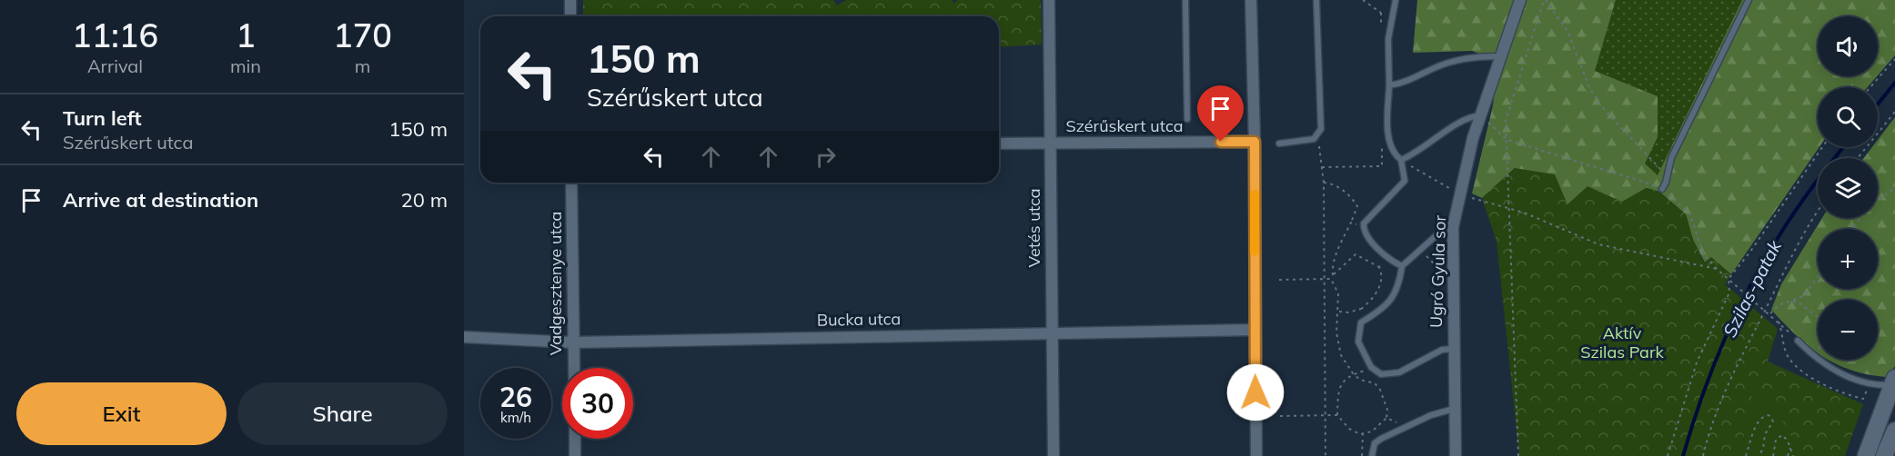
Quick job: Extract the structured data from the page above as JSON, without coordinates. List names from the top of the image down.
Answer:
{
  "streets": {
    "street": [
      "Szérűskert utca",
      "Vetés utca",
      "Ugró Gyula sor",
      "Vadgesztenye utca",
      "Bucka utca"
    ]
  },
  "crossings": [
    ["Szérűskert utca", "Vetés utca"],
    ["Vetés utca", "Bucka utca"],
    ["Vadgesztenye utca", "Bucka utca"]
  ],
  "water": ["Szilas-patak"],
  "parks": ["Aktív Szilas Park"],
  "page": {
    "eta": [
      "11:16",
      "Arrival",
      "1",
      "min",
      "170",
      "m"
    ],
    "map_buttons": ["+", "−"],
    "turn": ["150 m", "Szérűskert utca"],
    "list": [
      {
        "name": "Turn left",
        "note": "Szérűskert utca",
        "value": "150 m"
      },
      {
        "name": "Arrive at destination",
        "value": "20 m"
      }
    ],
    "speed": "26 km/h",
    "limit": "30",
    "buttons": ["Exit", "Share"]
  }
}
